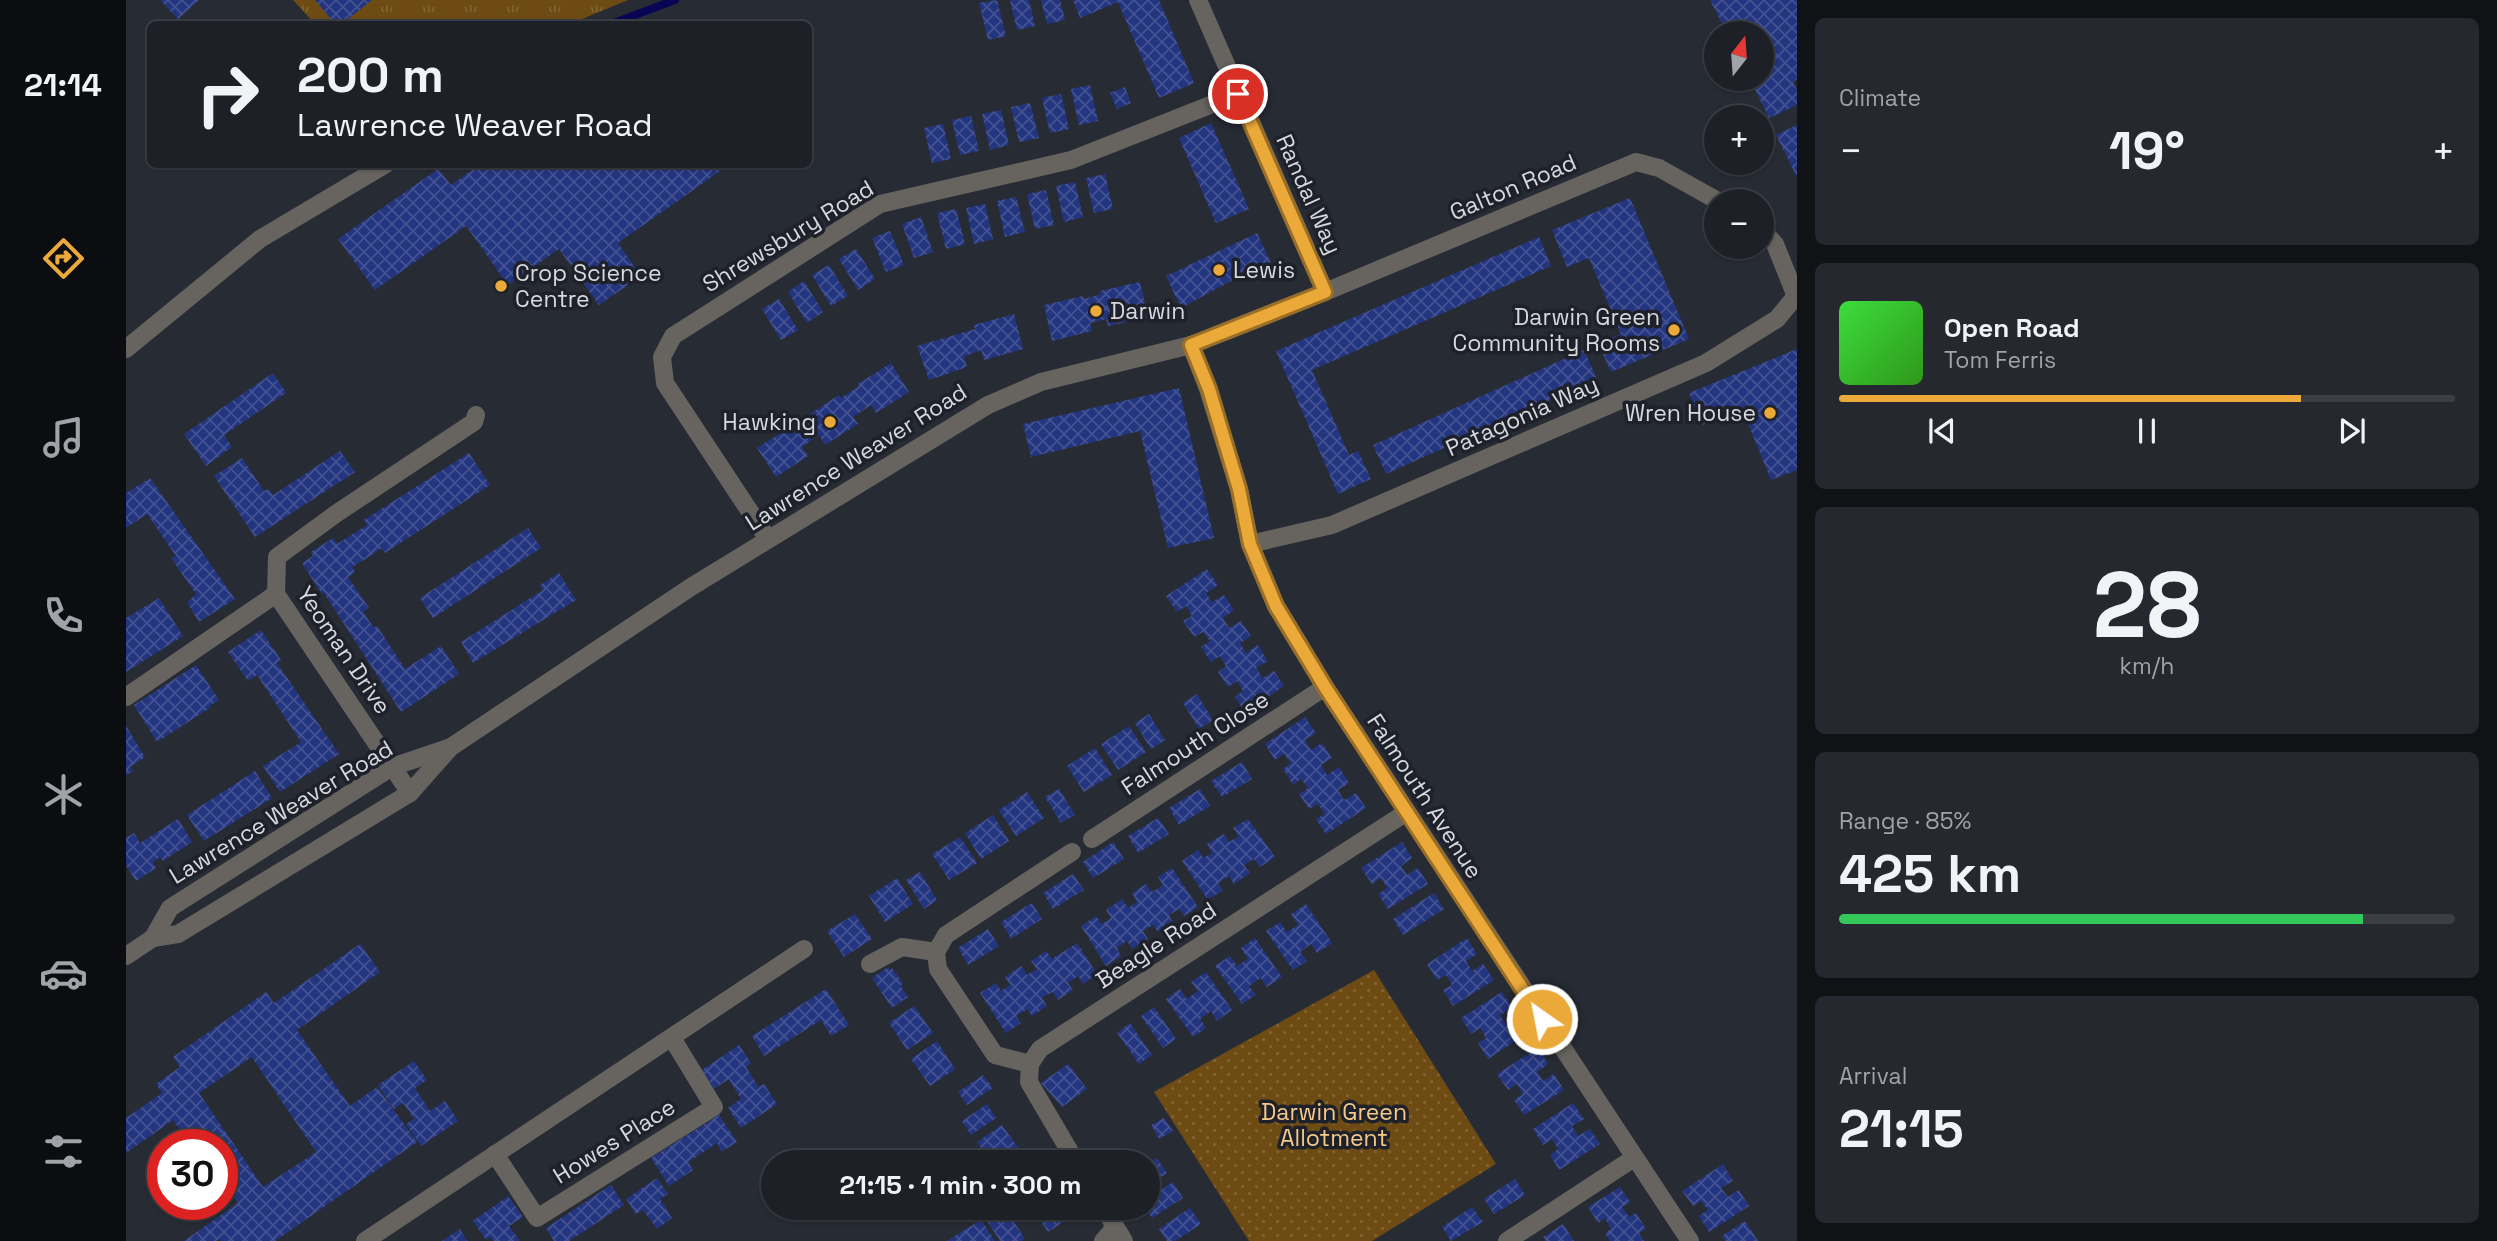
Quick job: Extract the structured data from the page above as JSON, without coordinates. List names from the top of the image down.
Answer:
{
  "streets": {
    "street": [
      "Galton Road",
      "Randal Way",
      "Shrewsbury Road",
      "Patagonia Way",
      "Lawrence Weaver Road",
      "Yeoman Drive",
      "Falmouth Close",
      "Falmouth Avenue",
      "Beagle Road",
      "Howes Place"
    ]
  },
  "crossings": [
    ["Galton Road", "Randal Way"],
    ["Galton Road", "Lawrence Weaver Road"],
    ["Randal Way", "Shrewsbury Road"],
    ["Randal Way", "Lawrence Weaver Road"],
    ["Shrewsbury Road", "Lawrence Weaver Road"],
    ["Patagonia Way", "Falmouth Avenue"],
    ["Lawrence Weaver Road", "Yeoman Drive"],
    ["Lawrence Weaver Road", "Falmouth Avenue"],
    ["Falmouth Close", "Falmouth Avenue"],
    ["Falmouth Avenue", "Beagle Road"]
  ],
  "parks": ["Darwin Green Allotment"],
  "places": [
    "Lewis",
    "Crop Science Centre",
    "Darwin",
    "Darwin Green Community Rooms",
    "Wren House",
    "Hawking"
  ],
  "north": "top",
  "page": {
    "tabs": "21:14",
    "tile": [
      "Climate",
      ["28", "km/h"],
      ["Range · 85%", "425 km"],
      ["Arrival", "21:15"]
    ],
    "map_buttons": ["+", "−"],
    "turn": ["200 m", "Lawrence Weaver Road"],
    "heat": ["−", "19°", "+"],
    "song": ["Open Road", "Tom Ferris"],
    "limit": "30",
    "trip": "21:15 · 1 min · 300 m"
  }
}
